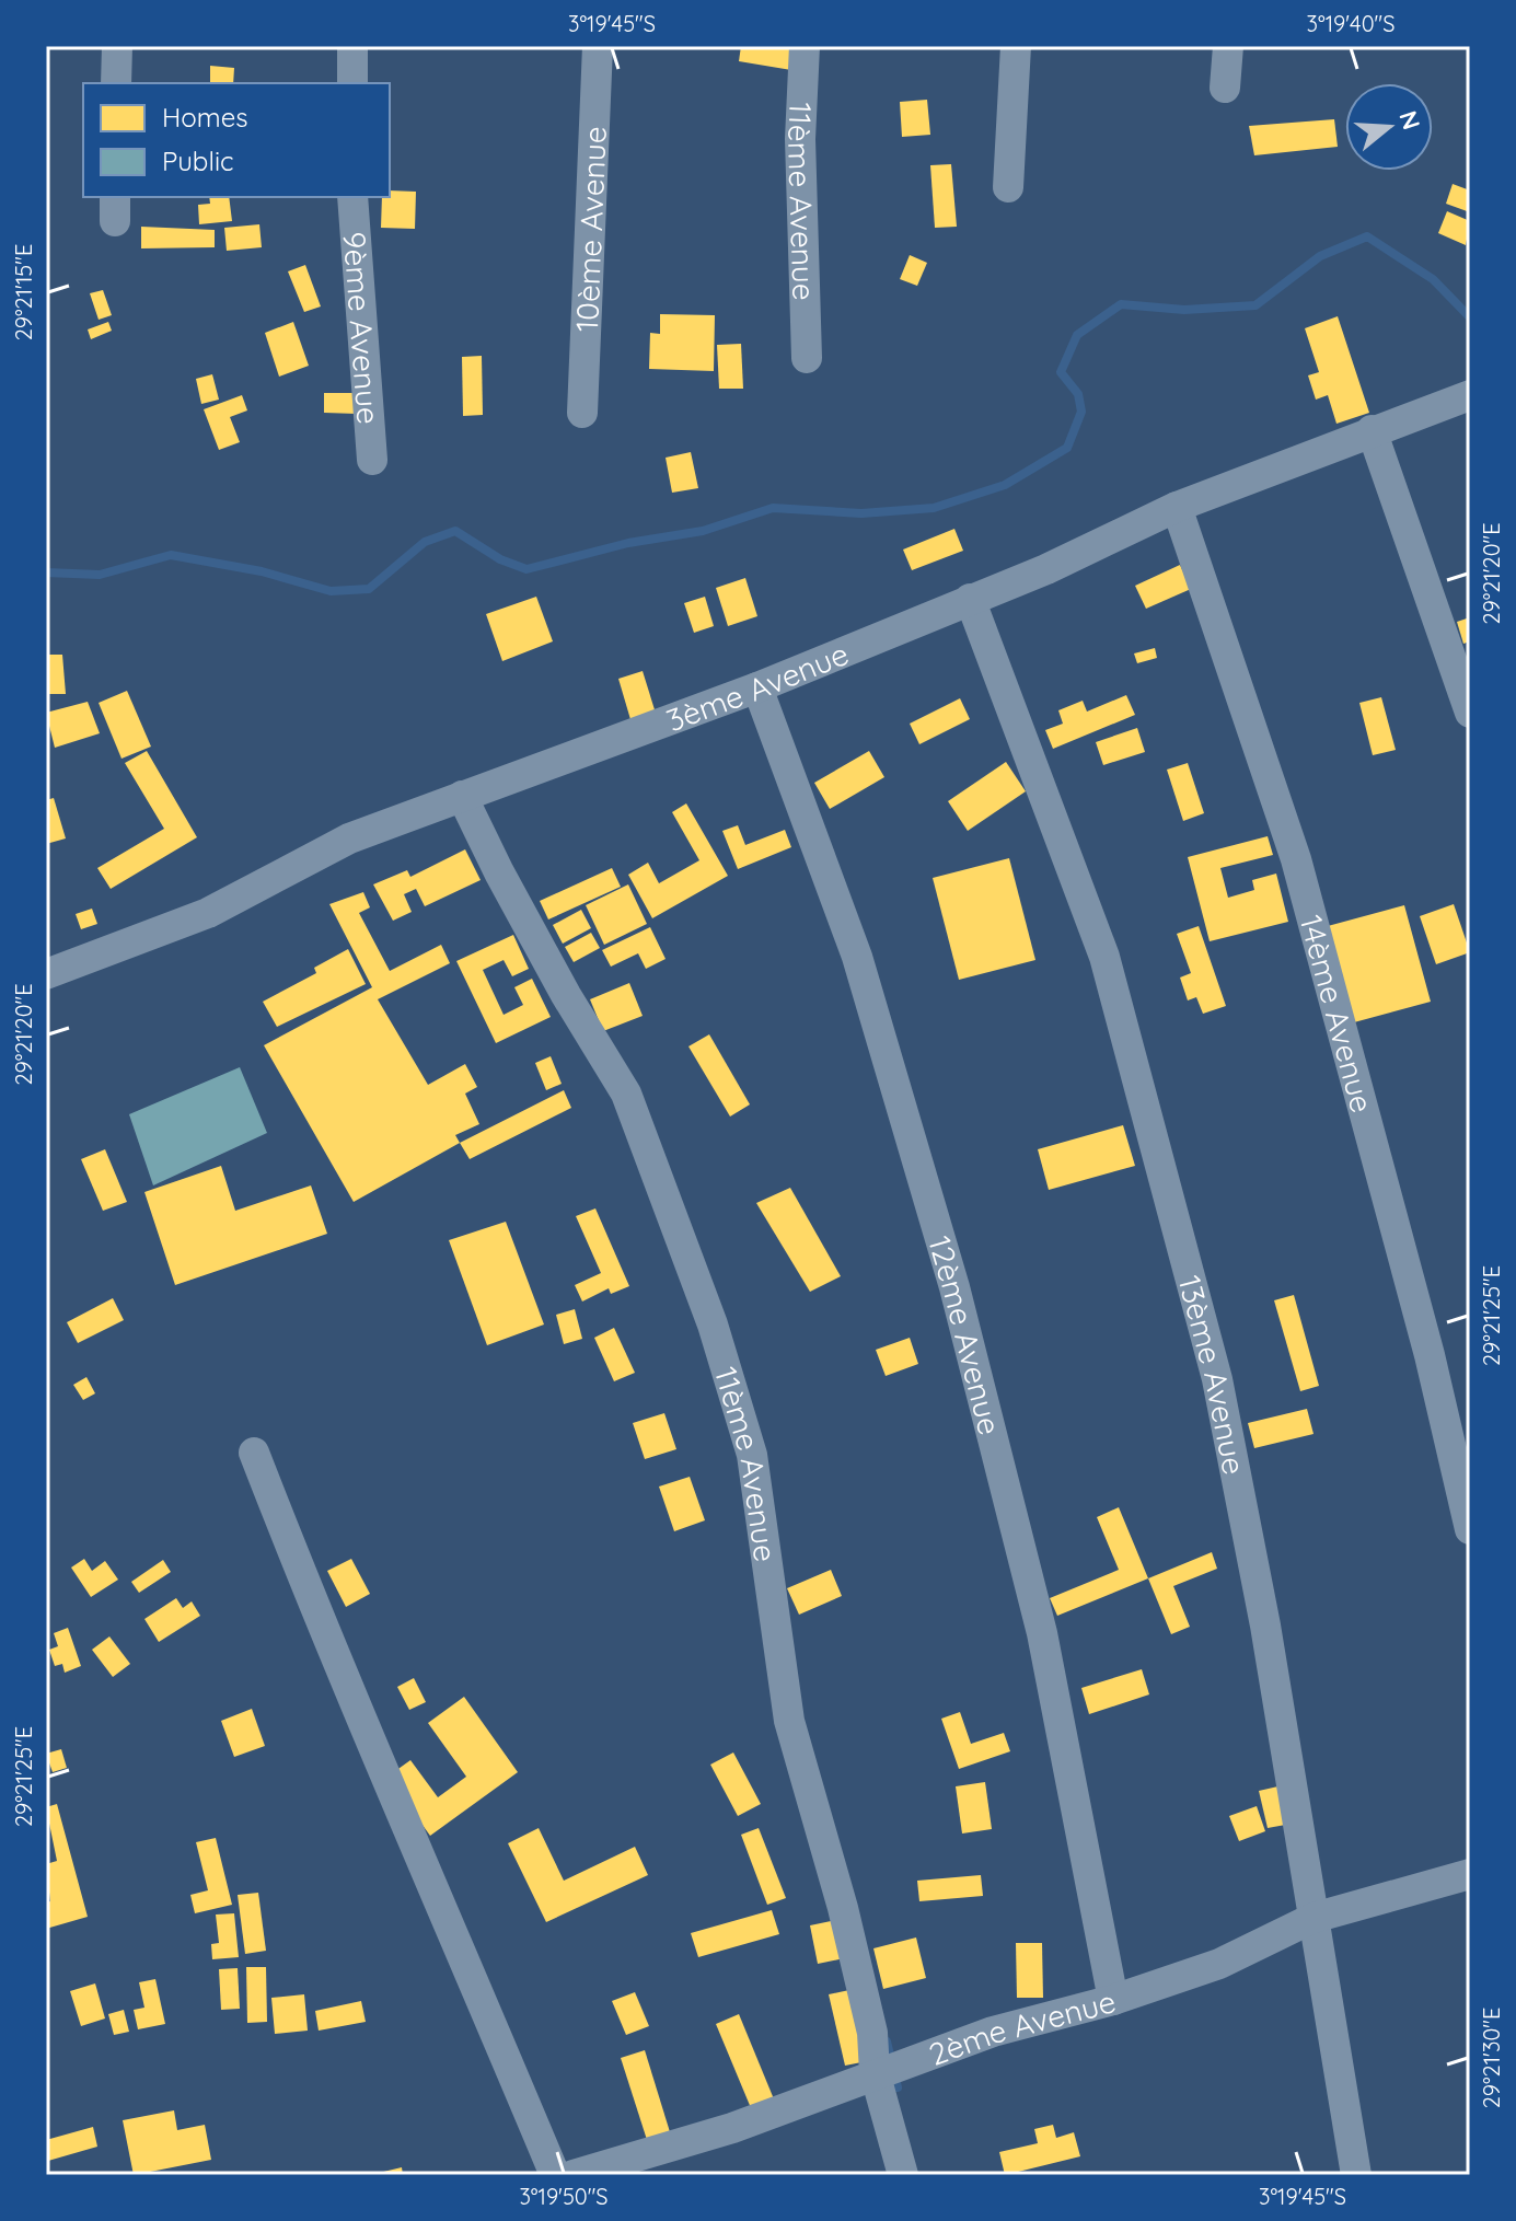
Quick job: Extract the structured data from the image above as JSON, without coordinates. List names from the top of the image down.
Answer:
{
  "streets": {
    "street": [
      "11ème Avenue",
      "10ème Avenue",
      "9ème Avenue",
      "3ème Avenue",
      "14ème Avenue",
      "12ème Avenue",
      "13ème Avenue",
      "2ème Avenue"
    ]
  },
  "crossings": [
    ["11ème Avenue", "3ème Avenue"],
    ["11ème Avenue", "2ème Avenue"],
    ["3ème Avenue", "14ème Avenue"],
    ["3ème Avenue", "12ème Avenue"],
    ["3ème Avenue", "13ème Avenue"],
    ["12ème Avenue", "2ème Avenue"],
    ["13ème Avenue", "2ème Avenue"]
  ],
  "legend": ["Homes", "Public"],
  "north": "right",
  "coordinates": [
    "3°19'45\"S",
    "3°19'40\"S",
    "29°21'15\"E",
    "29°21'20\"E",
    "29°21'25\"E",
    "29°21'30\"E",
    "3°19'50\"S"
  ]
}
